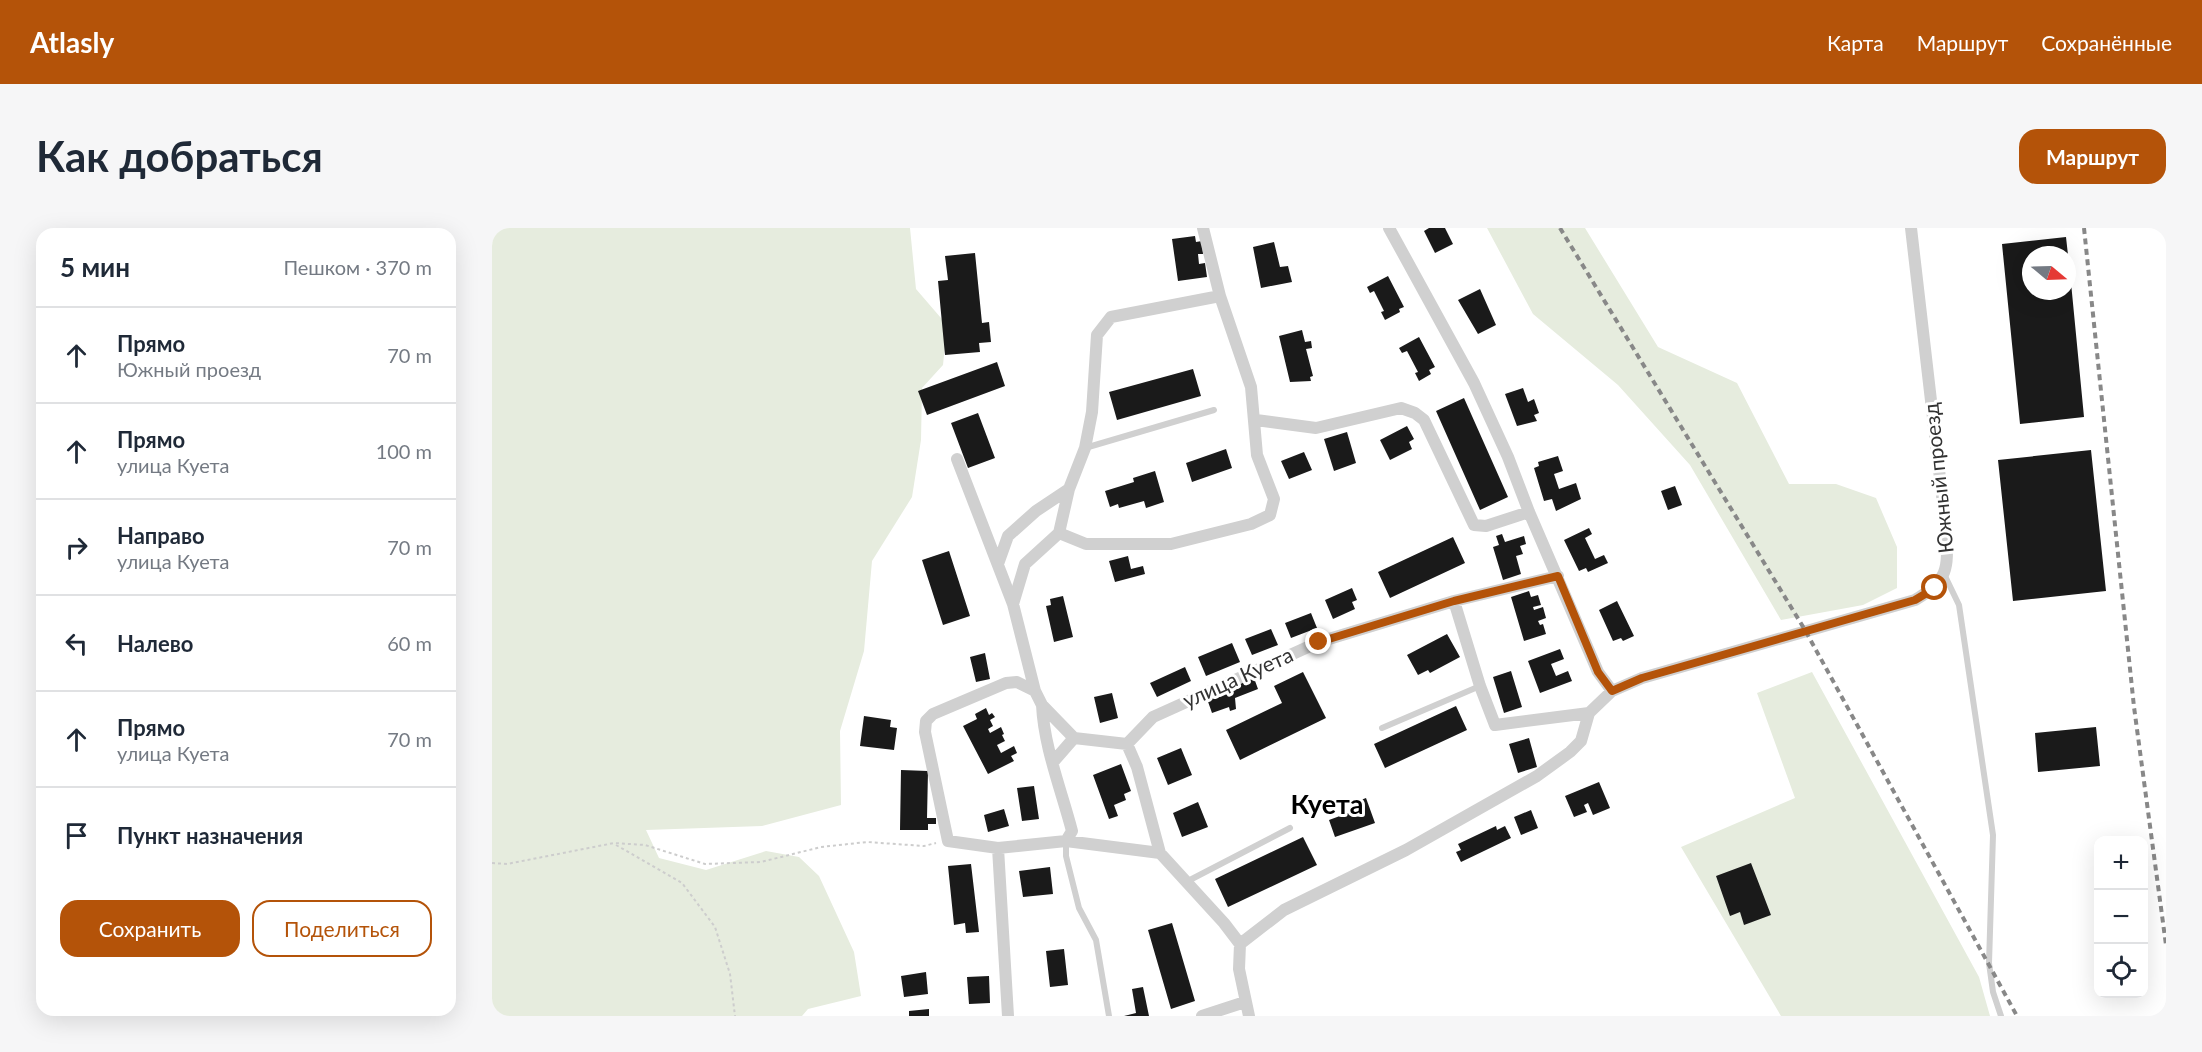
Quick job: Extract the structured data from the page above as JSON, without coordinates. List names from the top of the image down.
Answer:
{
  "streets": {
    "street": ["Южный проезд", "улица Куета"]
  },
  "districts": ["Куета"],
  "north": "right",
  "page": {
    "header": "Atlasly",
    "nav": ["Карта", "Маршрут", "Сохранённые"],
    "buttons": [
      "Маршрут",
      ["Сохранить", "Поделиться"]
    ],
    "title": "Как добраться",
    "heading": ["5 мин", "Пешком · 370 m"],
    "list": [
      ["Прямо", "Южный проезд", "70 m"],
      ["Прямо", "улица Куета", "100 m"],
      ["Направо", "улица Куета", "70 m"],
      ["Налево", "60 m"],
      ["Прямо", "улица Куета", "70 m"],
      "Пункт назначения"
    ],
    "map_buttons": ["+", "−"]
  }
}
